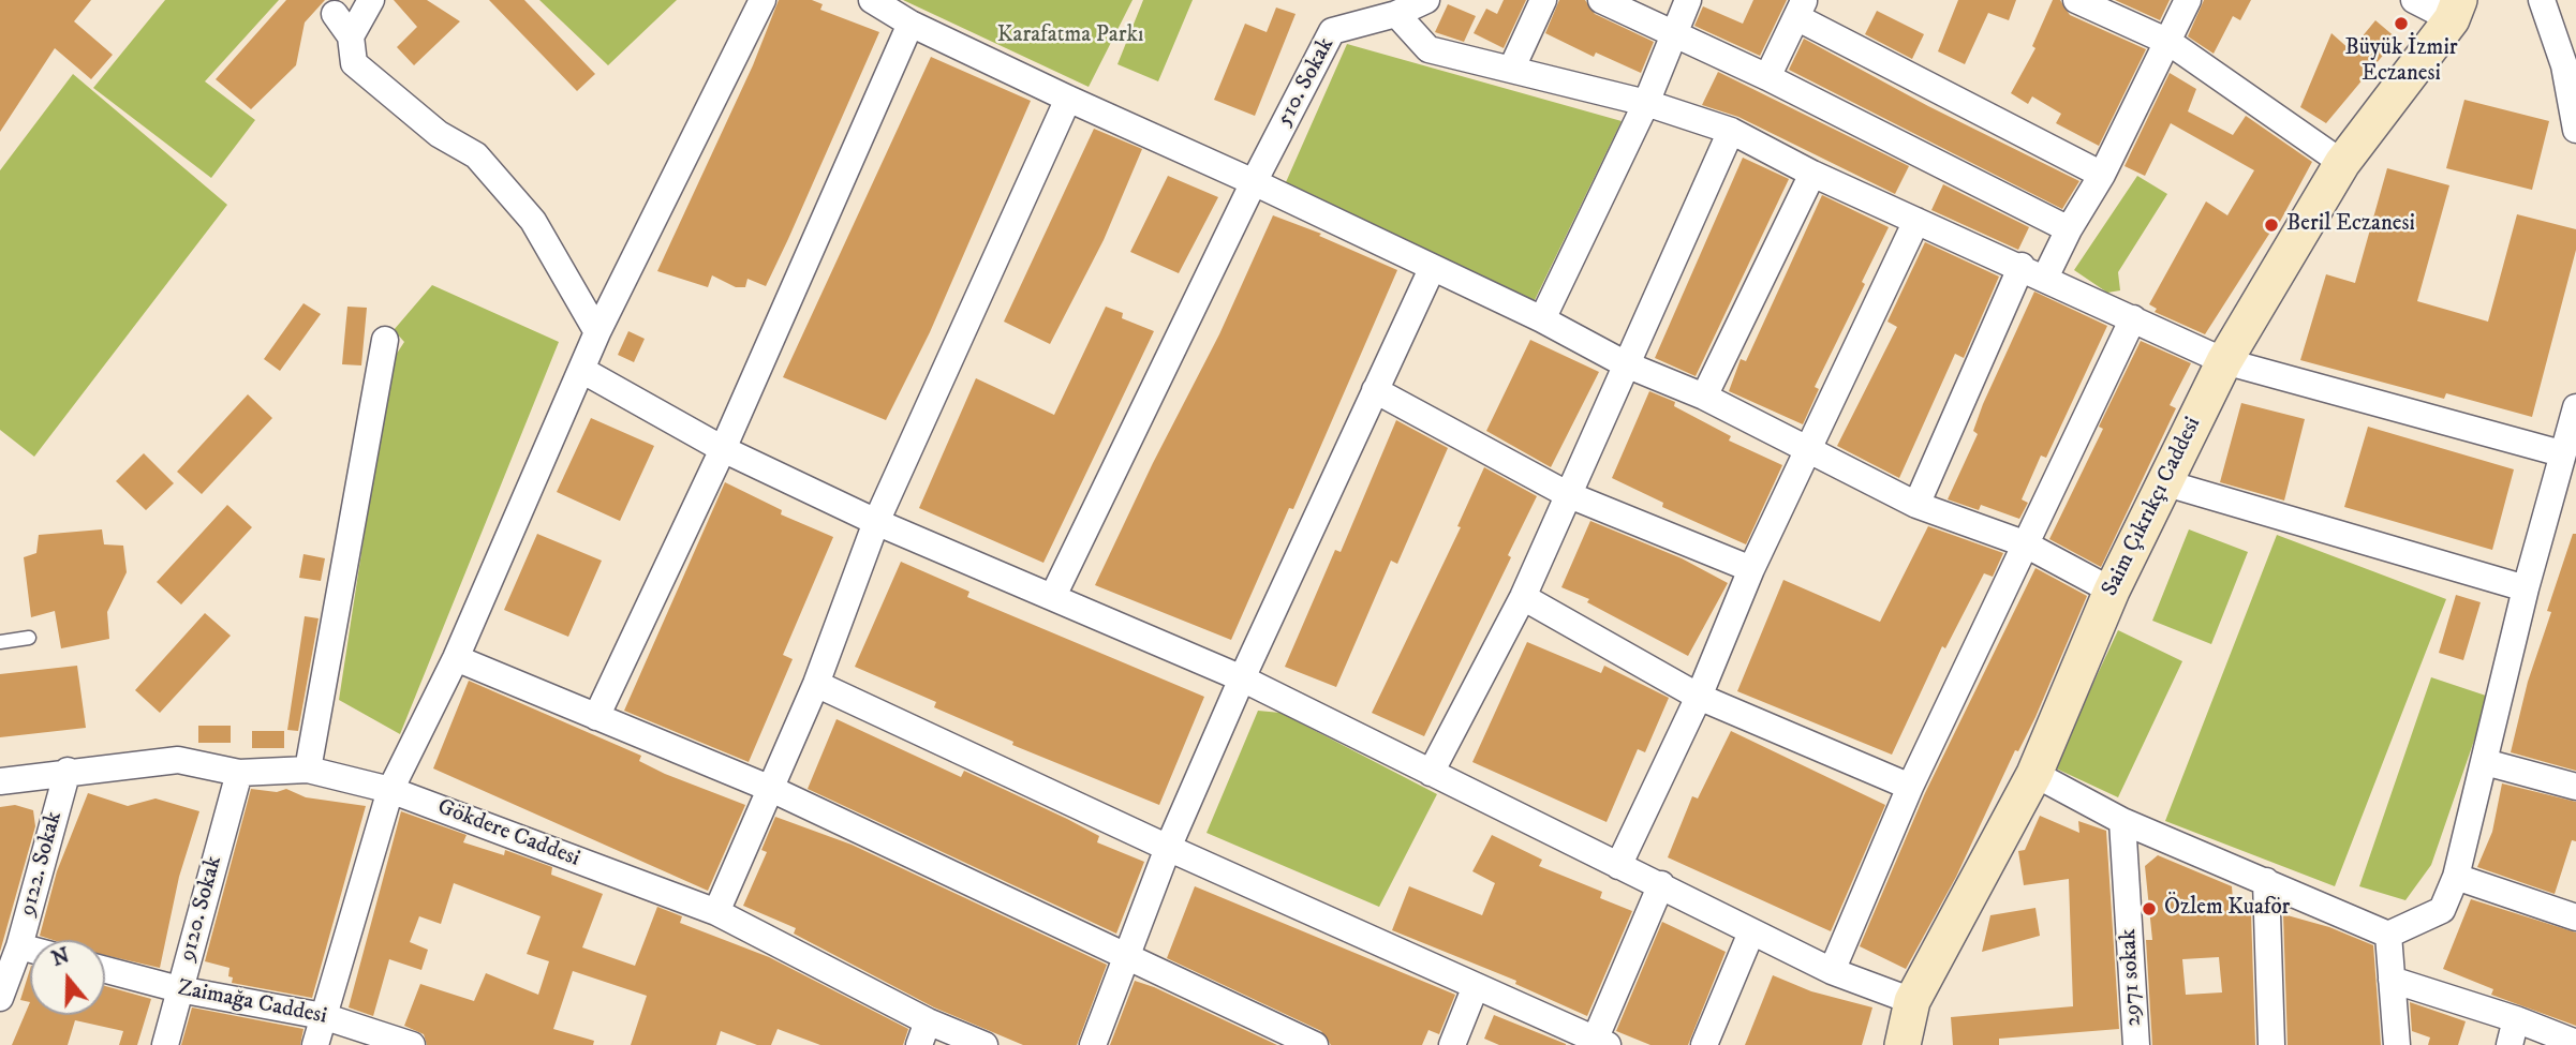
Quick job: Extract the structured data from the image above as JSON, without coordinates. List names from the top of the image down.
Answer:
{
  "streets": {
    "main road": ["Saim Çıkrıkçı Caddesi"],
    "street": [
      "510. Sokak",
      "Gökdere Caddesi",
      "9122. Sokak",
      "9120. Sokak",
      "2971 sokak",
      "Zaimağa Caddesi"
    ]
  },
  "crossings": [
    ["Gökdere Caddesi", "9122. Sokak"],
    ["Gökdere Caddesi", "9120. Sokak"],
    ["9120. Sokak", "Zaimağa Caddesi"]
  ],
  "parks": ["Karafatma Parkı"],
  "places": ["Büyük İzmir Eczanesi", "Beril Eczanesi", "Özlem Kuaför"],
  "north": "top"
}
